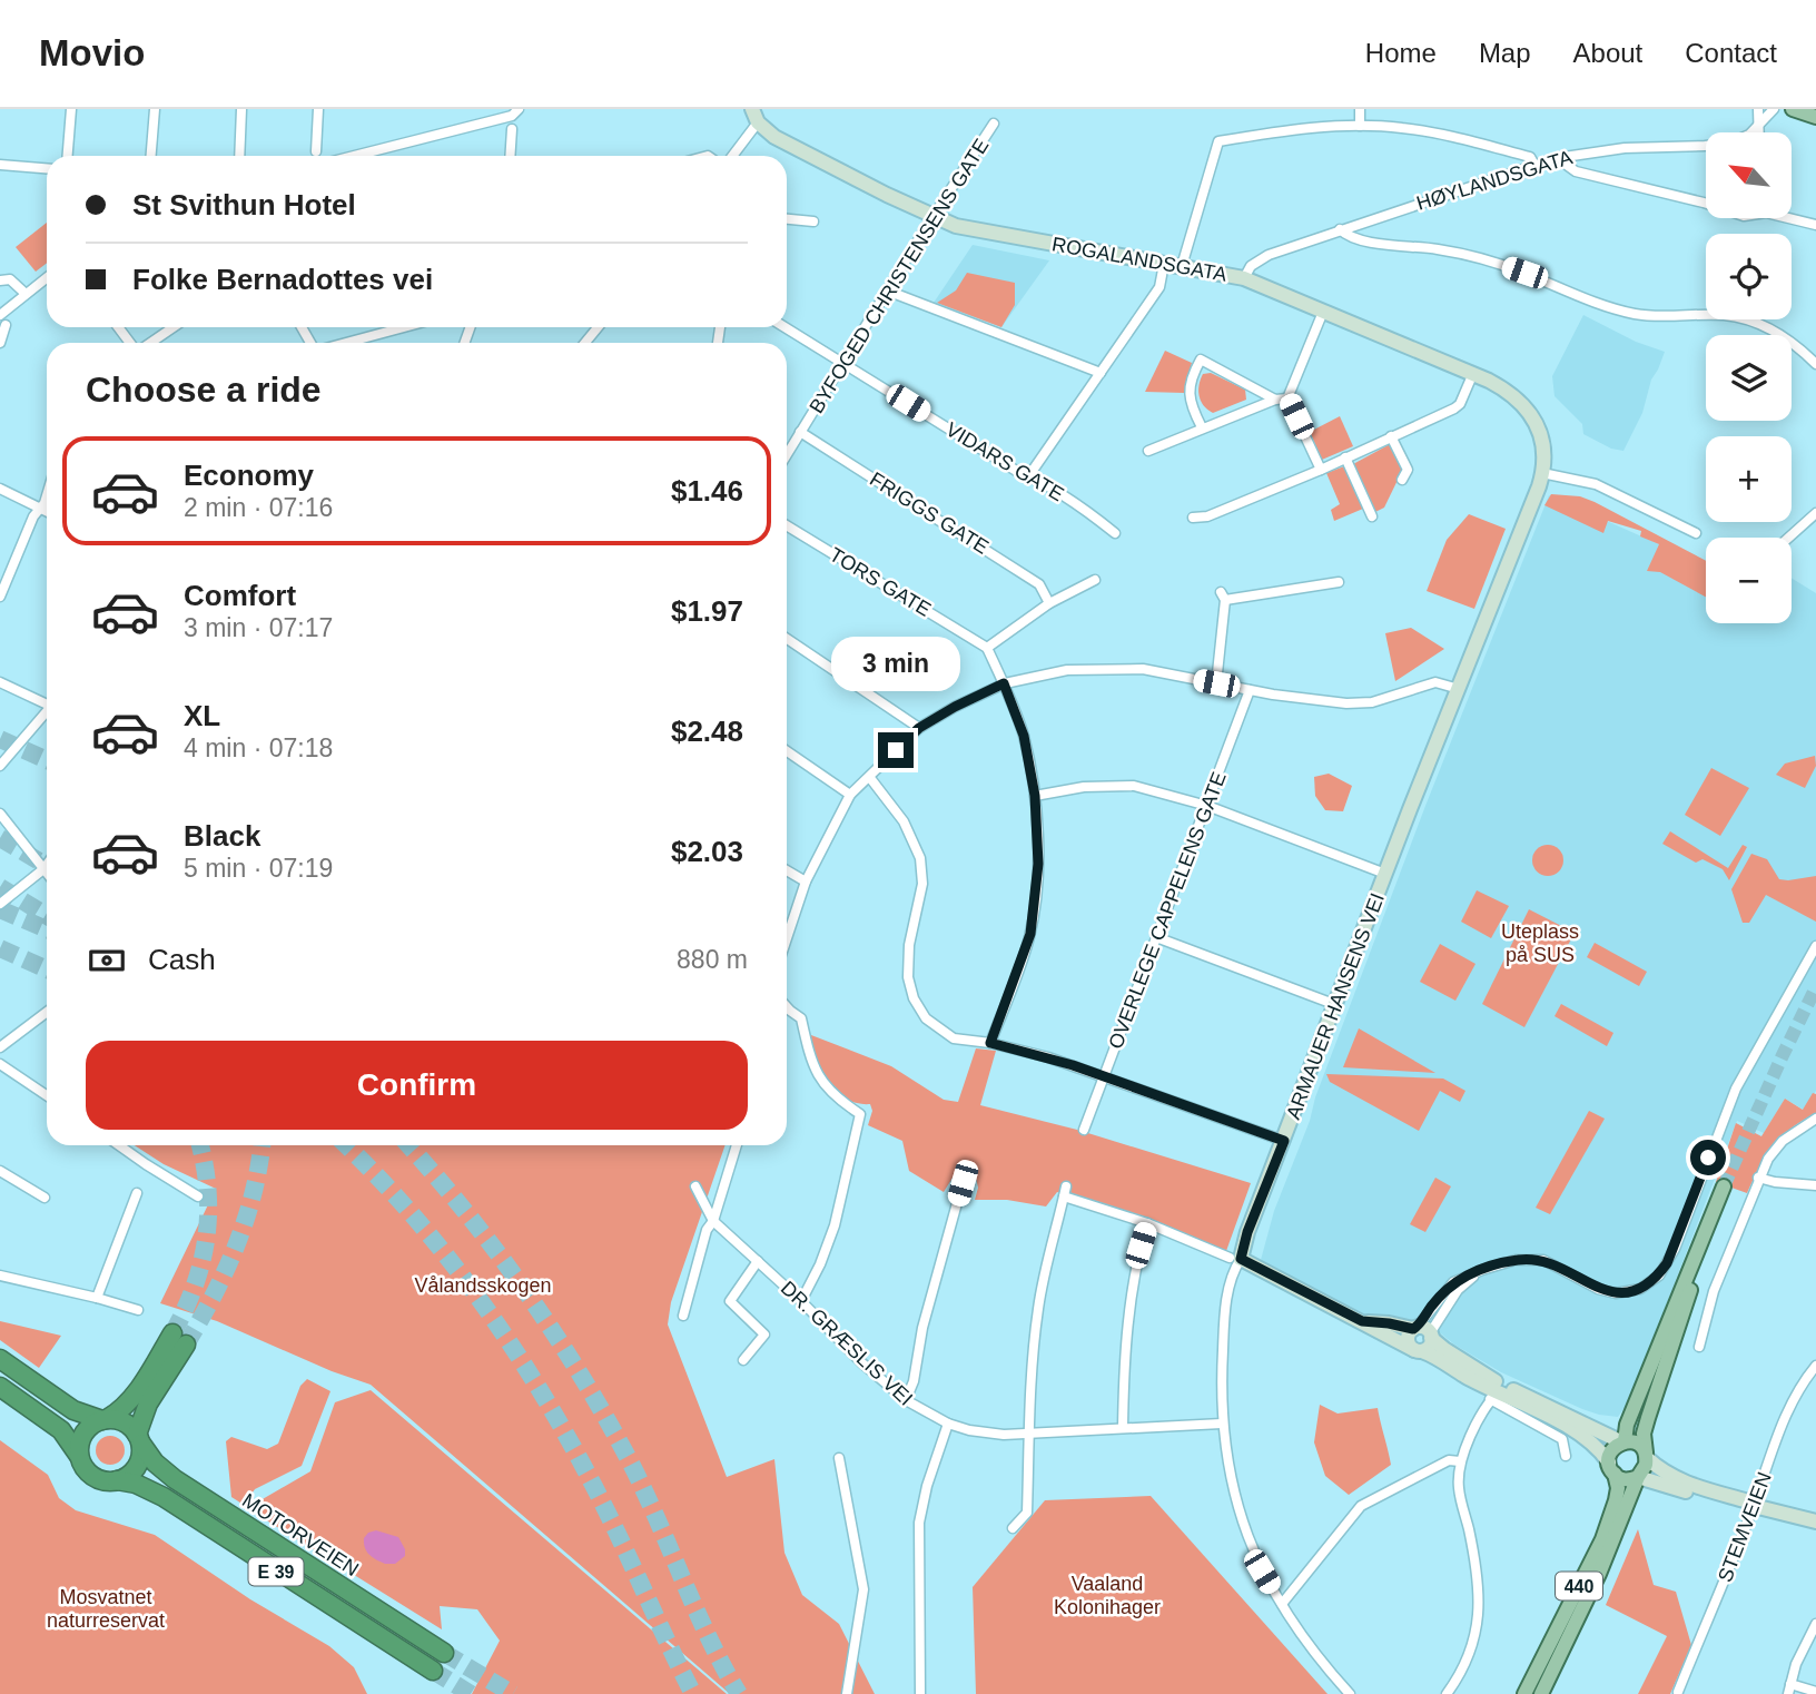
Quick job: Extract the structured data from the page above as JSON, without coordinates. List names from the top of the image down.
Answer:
{
  "streets": {
    "highway": ["MOTORVEIEN", "E 39"],
    "main road": ["440"],
    "street": [
      "HØYLANDSGATA",
      "ROGALANDSGATA",
      "BYFOGED CHRISTENSENS GATE",
      "VIDARS GATE",
      "FRIGGS GATE",
      "TORS GATE",
      "OVERLEGE CAPPELENS GATE",
      "ARMAUER HANSENS VEI",
      "DR. GRÆSLIS VEI",
      "STEMVEIEN"
    ]
  },
  "crossings": [
    ["HØYLANDSGATA", "ROGALANDSGATA"],
    ["ROGALANDSGATA", "BYFOGED CHRISTENSENS GATE"],
    ["ROGALANDSGATA", "ARMAUER HANSENS VEI"],
    ["BYFOGED CHRISTENSENS GATE", "VIDARS GATE"],
    ["BYFOGED CHRISTENSENS GATE", "FRIGGS GATE"],
    ["ARMAUER HANSENS VEI", "DR. GRÆSLIS VEI"],
    ["MOTORVEIEN", "E 39"]
  ],
  "parks": [
    "Uteplass på SUS",
    "Vålandsskogen",
    "Vaaland Kolonihager",
    "Mosvatnet naturreservat"
  ],
  "north": "top left",
  "page": {
    "header": "Movio",
    "nav": [
      "Home",
      "Map",
      "About",
      "Contact"
    ],
    "map_buttons": ["+", "−"],
    "banner": ["St Svithun Hotel", "Folke Bernadottes vei"],
    "heading": "Choose a ride",
    "list": [
      {
        "name": "Economy",
        "note": "2 min · 07:16",
        "value": "$1.46"
      },
      {
        "name": "Comfort",
        "note": "3 min · 07:17",
        "value": "$1.97"
      },
      {
        "name": "XL",
        "note": "4 min · 07:18",
        "value": "$2.48"
      },
      {
        "name": "Black",
        "note": "5 min · 07:19",
        "value": "$2.03"
      }
    ],
    "bubble": "3 min",
    "pay": ["Cash", "880 m"],
    "buttons": "Confirm"
  }
}
